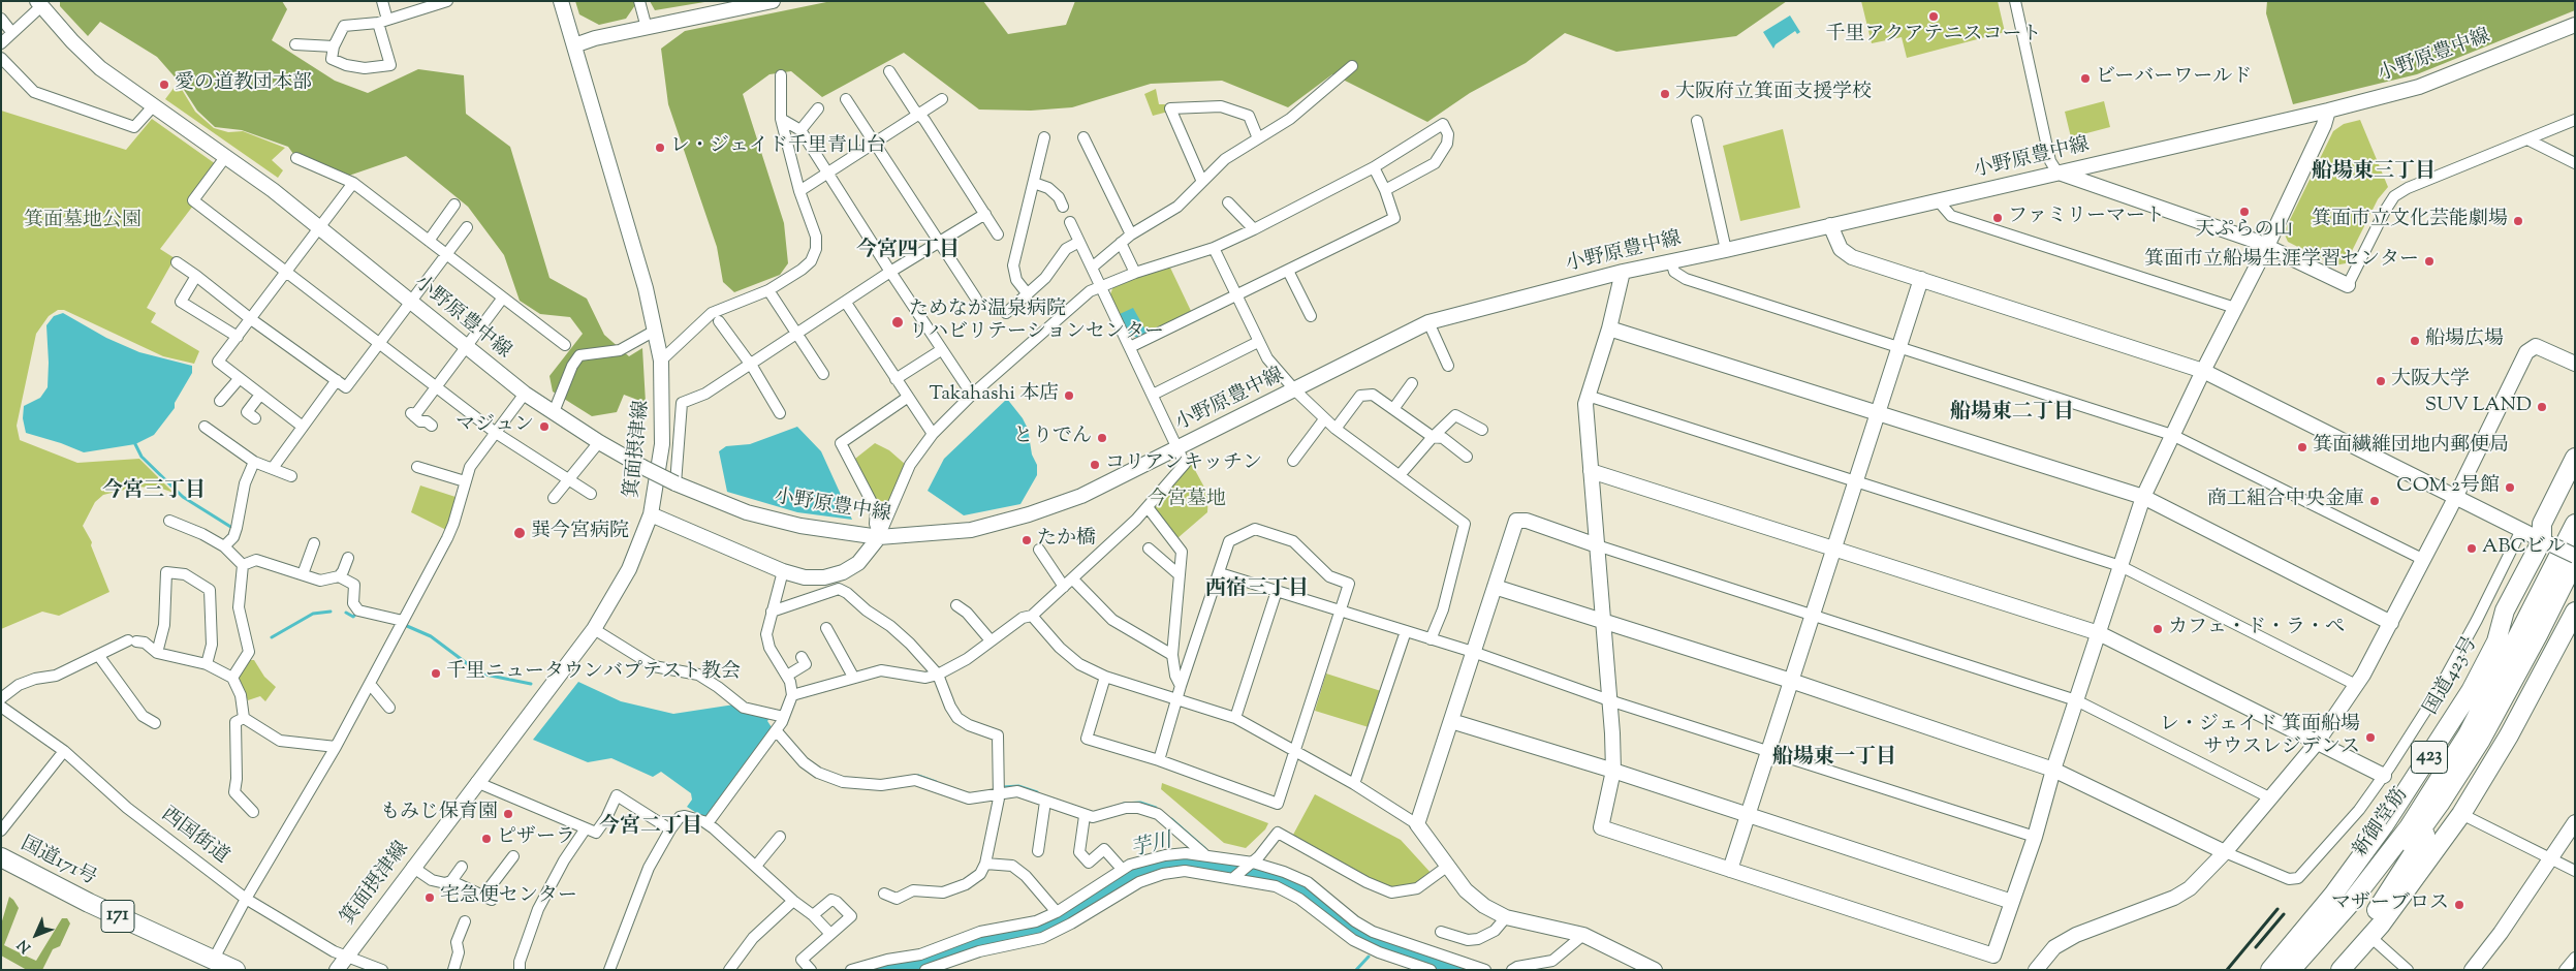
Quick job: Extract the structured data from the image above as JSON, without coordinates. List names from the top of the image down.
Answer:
{
  "streets": {
    "highway": [
      "国道423号",
      "423",
      "新御堂筋",
      "国道171号",
      "171"
    ],
    "street": ["小野原豊中線", "箕面摂津線", "西国街道"]
  },
  "crossings": [
    ["箕面摂津線", "西国街道"]
  ],
  "districts": [
    "船場東三丁目",
    "今宮四丁目",
    "船場東二丁目",
    "今宮三丁目",
    "西宿三丁目",
    "船場東一丁目",
    "今宮二丁目"
  ],
  "water": ["芋川"],
  "parks": ["箕面墓地公園", "今宮墓地"],
  "places": [
    "千里アクアテニスコート",
    "ビーバーワールド",
    "愛の道教団本部",
    "大阪府立箕面支援学校",
    "レ・ジェイド千里青山台",
    "天ぷらの山",
    "ファミリーマート",
    "箕面市立文化芸能劇場",
    "箕面市立船場生涯学習センター",
    "ためなが温泉病院 リハビリテーションセンター",
    "船場広場",
    "大阪大学",
    "Takahashi 本店",
    "SUV LAND",
    "マジュン",
    "とりでん",
    "箕面繊維団地内郵便局",
    "コリアンキッチン",
    "COM 2号館",
    "商工組合中央金庫",
    "巽今宮病院",
    "たか橋",
    "ABCビル",
    "カフェ・ド・ラ・ぺ",
    "千里ニュータウンバプテスト教会",
    "レ・ジェイド 箕面船場 サウスレジデンス",
    "もみじ保育園",
    "ピザーラ",
    "宅急便センター",
    "マザーブロス"
  ],
  "north": "bottom left"
}
